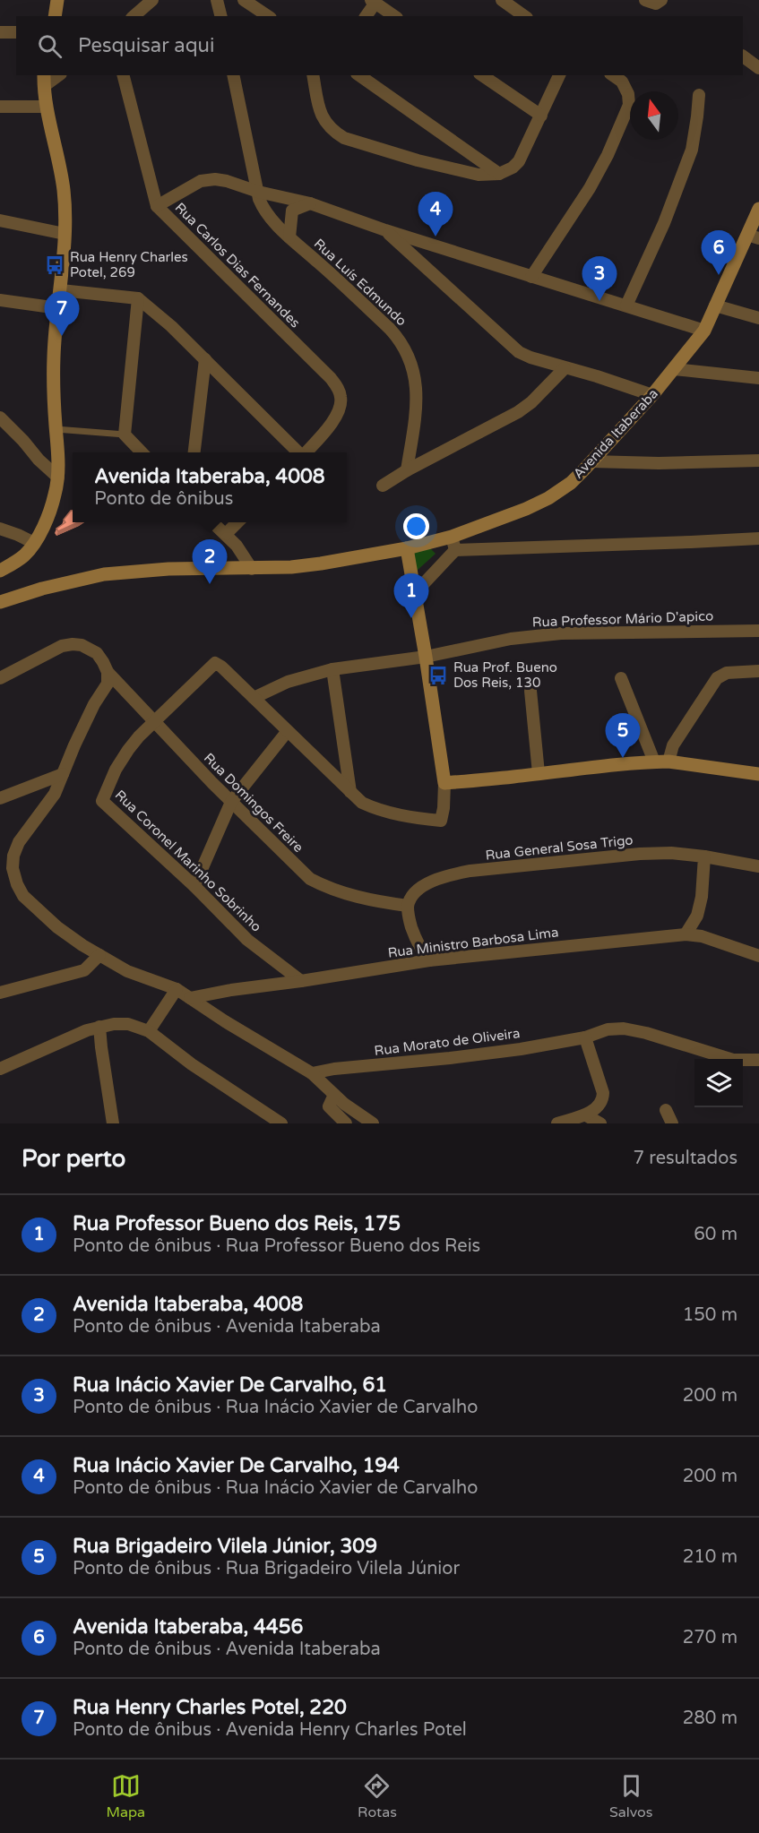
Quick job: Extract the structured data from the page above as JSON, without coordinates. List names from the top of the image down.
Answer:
{
  "streets": {
    "street": [
      "Rua Carlos Dias Fernandes",
      "Rua Luís Edmundo",
      "Avenida Itaberaba",
      "Rua Professor Mário D'apico",
      "Rua Domingos Freire",
      "Rua General Sosa Trigo",
      "Rua Coronel Marinho Sobrinho",
      "Rua Ministro Barbosa Lima",
      "Rua Morato de Oliveira"
    ]
  },
  "crossings": [
    ["Rua Domingos Freire", "Rua General Sosa Trigo"],
    ["Rua Domingos Freire", "Rua Coronel Marinho Sobrinho"],
    ["Rua Coronel Marinho Sobrinho", "Rua Ministro Barbosa Lima"]
  ],
  "places": {
    "bus stop": ["Rua Henry Charles Potel, 269", "Rua Prof. Bueno Dos Reis, 130"]
  },
  "north": "top",
  "page": {
    "search": "Pesquisar aqui",
    "pins": [
      "4",
      "6",
      "3",
      "7",
      "2",
      "1",
      "5"
    ],
    "popup": ["Avenida Itaberaba, 4008", "Ponto de ônibus"],
    "heading": ["Por perto", "7 resultados"],
    "list": [
      {
        "mark": "1",
        "name": "Rua Professor Bueno dos Reis, 175",
        "note": "Ponto de ônibus · Rua Professor Bueno dos Reis",
        "value": "60 m"
      },
      {
        "mark": "2",
        "name": "Avenida Itaberaba, 4008",
        "note": "Ponto de ônibus · Avenida Itaberaba",
        "value": "150 m"
      },
      {
        "mark": "3",
        "name": "Rua Inácio Xavier De Carvalho, 61",
        "note": "Ponto de ônibus · Rua Inácio Xavier de Carvalho",
        "value": "200 m"
      },
      {
        "mark": "4",
        "name": "Rua Inácio Xavier De Carvalho, 194",
        "note": "Ponto de ônibus · Rua Inácio Xavier de Carvalho",
        "value": "200 m"
      },
      {
        "mark": "5",
        "name": "Rua Brigadeiro Vilela Júnior, 309",
        "note": "Ponto de ônibus · Rua Brigadeiro Vilela Júnior",
        "value": "210 m"
      },
      {
        "mark": "6",
        "name": "Avenida Itaberaba, 4456",
        "note": "Ponto de ônibus · Avenida Itaberaba",
        "value": "270 m"
      },
      {
        "mark": "7",
        "name": "Rua Henry Charles Potel, 220",
        "note": "Ponto de ônibus · Avenida Henry Charles Potel",
        "value": "280 m"
      }
    ],
    "nav": ["Mapa", "Rotas", "Salvos"]
  }
}
